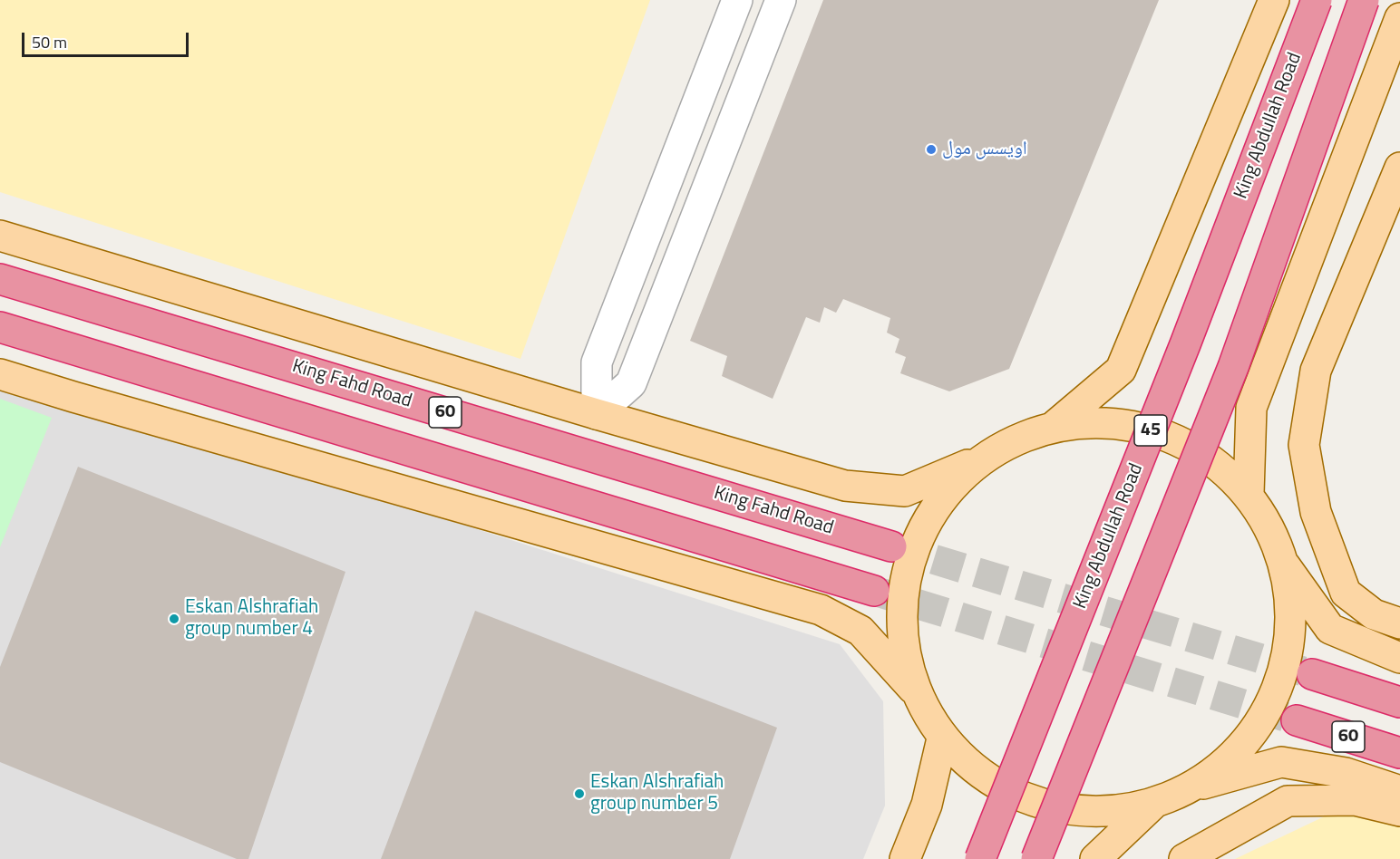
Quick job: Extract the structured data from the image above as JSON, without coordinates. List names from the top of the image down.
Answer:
{
  "streets": {
    "highway": [
      "King Abdullah Road",
      "King Fahd Road",
      "60",
      "45"
    ]
  },
  "places": ["اويسس مول", "Eskan Alshrafiah group number 4", "Eskan Alshrafiah group number 5"],
  "scale_bar": "50 m"
}
